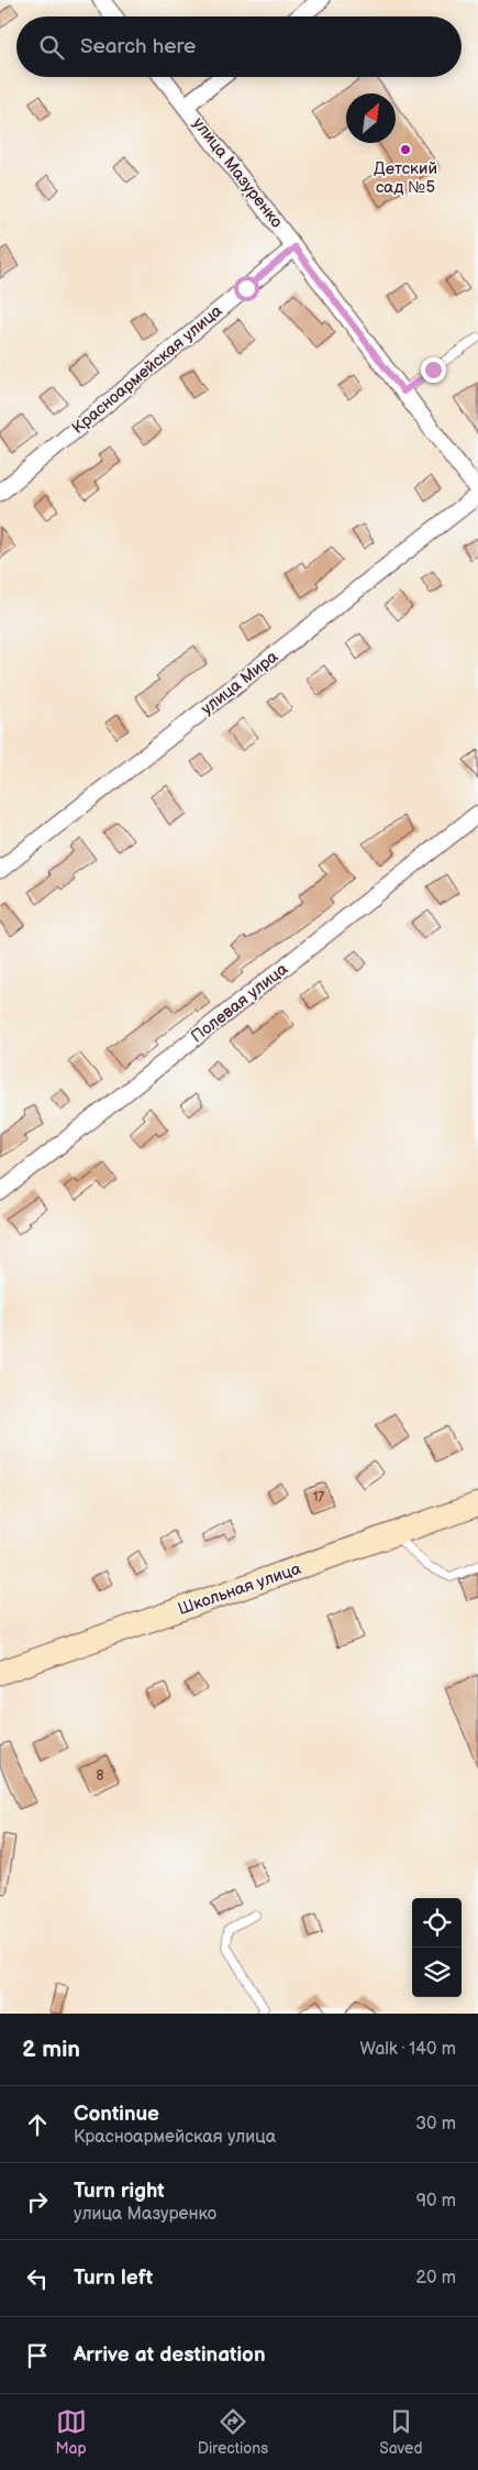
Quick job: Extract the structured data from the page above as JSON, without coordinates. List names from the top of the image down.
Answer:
{
  "streets": {
    "main road": ["Школьная улица"],
    "street": [
      "улица Мазуренко",
      "Красноармейская улица",
      "улица Мира",
      "Полевая улица"
    ]
  },
  "crossings": [
    ["улица Мазуренко", "Красноармейская улица"]
  ],
  "places": ["Детский сад №5"],
  "house_numbers": ["17", "8"],
  "north": "top right",
  "page": {
    "search": "Search here",
    "heading": ["2 min", "Walk · 140 m"],
    "list": [
      ["Continue", "Красноармейская улица", "30 m"],
      ["Turn right", "улица Мазуренко", "90 m"],
      ["Turn left", "20 m"],
      "Arrive at destination"
    ],
    "nav": ["Map", "Directions", "Saved"]
  }
}
